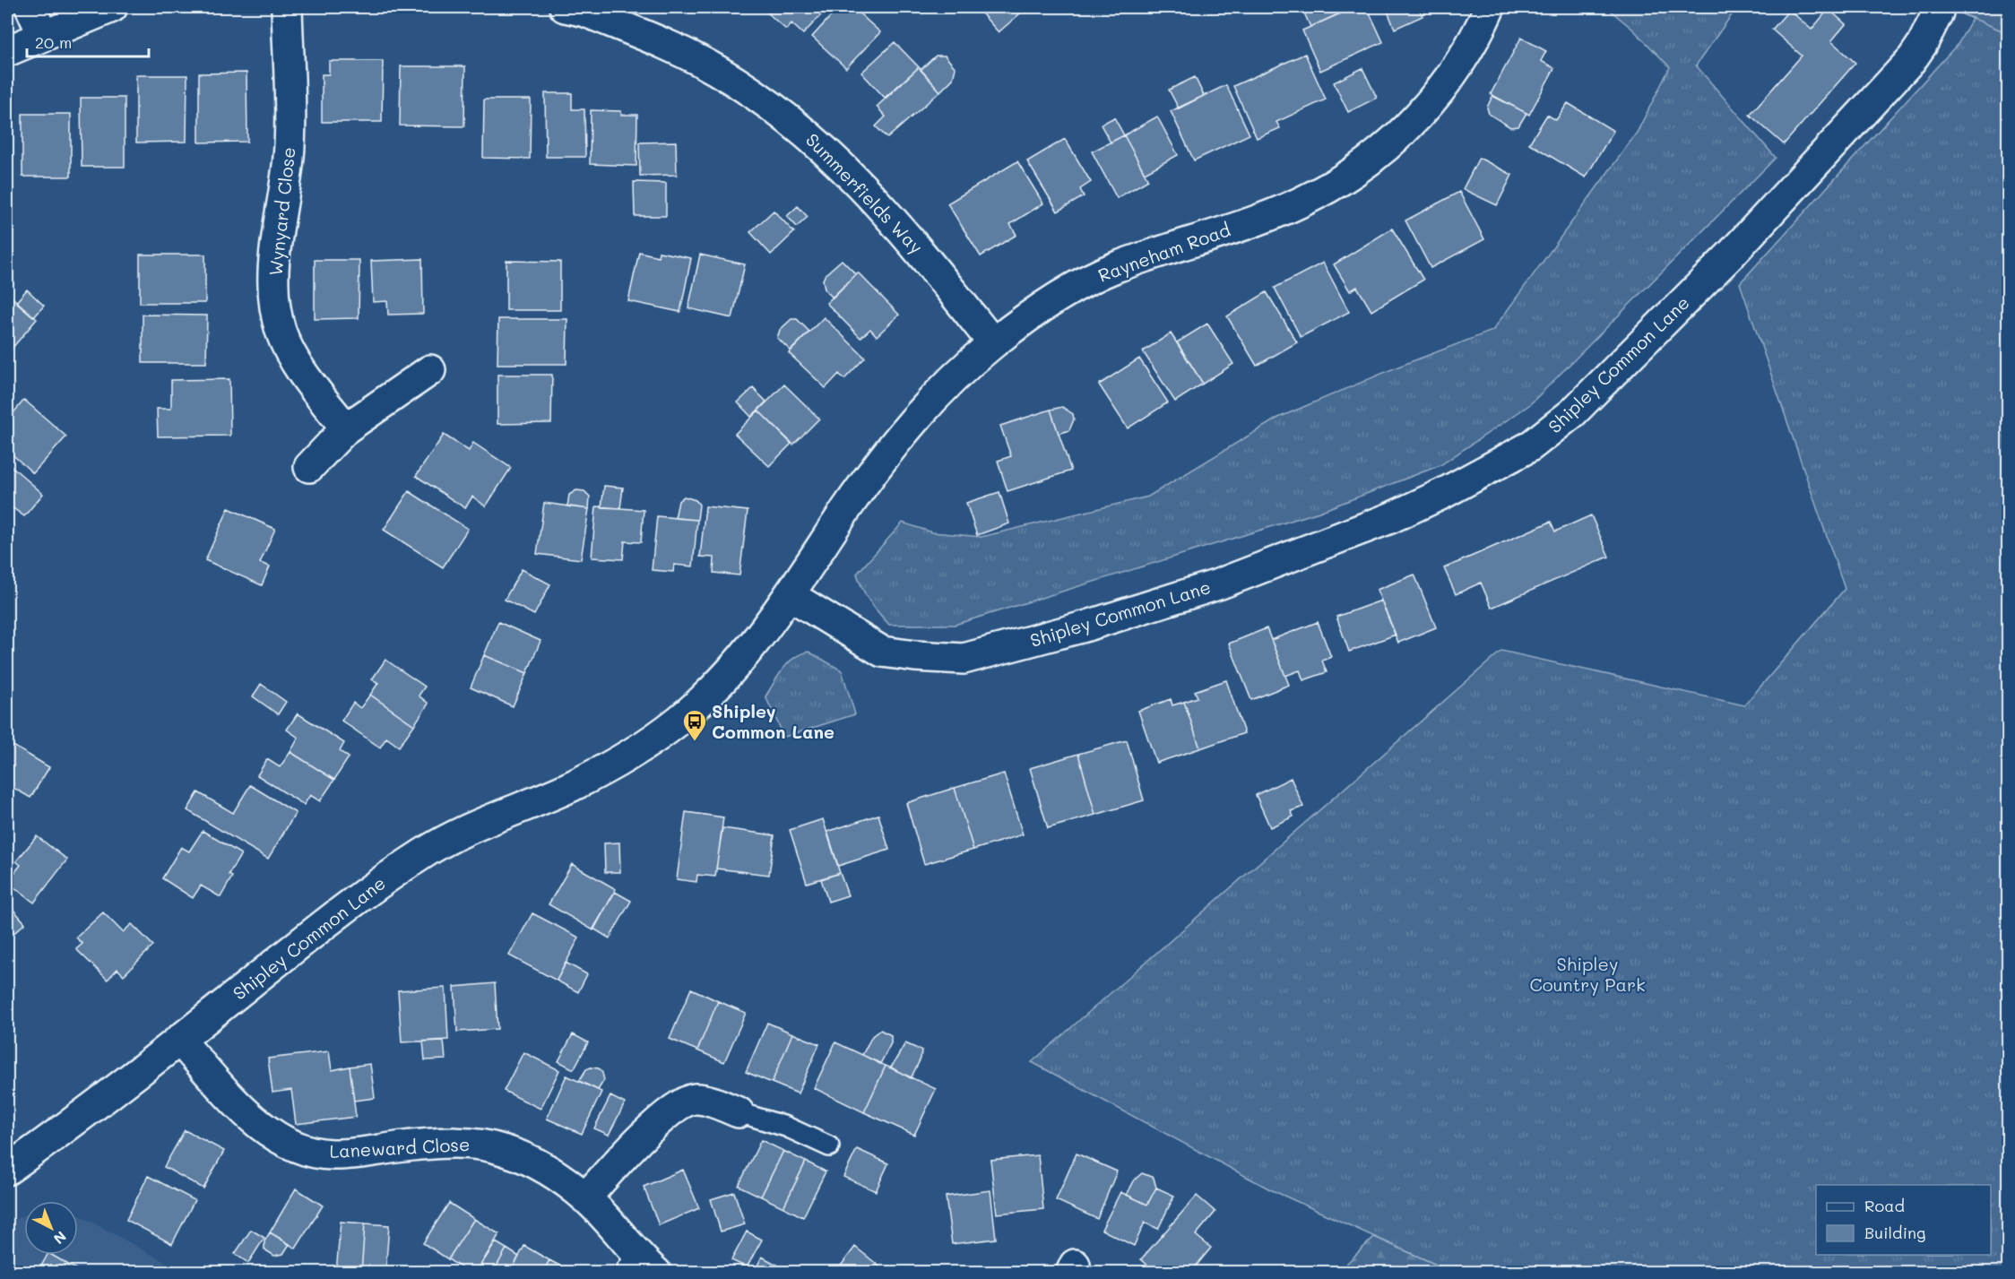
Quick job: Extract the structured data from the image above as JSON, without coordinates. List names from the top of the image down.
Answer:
{
  "streets": {
    "street": [
      "Summerfields Way",
      "Wynyard Close",
      "Rayneham Road",
      "Shipley Common Lane",
      "Laneward Close"
    ]
  },
  "crossings": [
    ["Summerfields Way", "Rayneham Road"],
    ["Rayneham Road", "Shipley Common Lane"],
    ["Shipley Common Lane", "Laneward Close"]
  ],
  "parks": ["Shipley Country Park"],
  "places": {
    "bus stop": ["Shipley Common Lane"]
  },
  "legend": ["Road", "Building"],
  "scale_bar": "20 m",
  "north": "bottom right"
}
